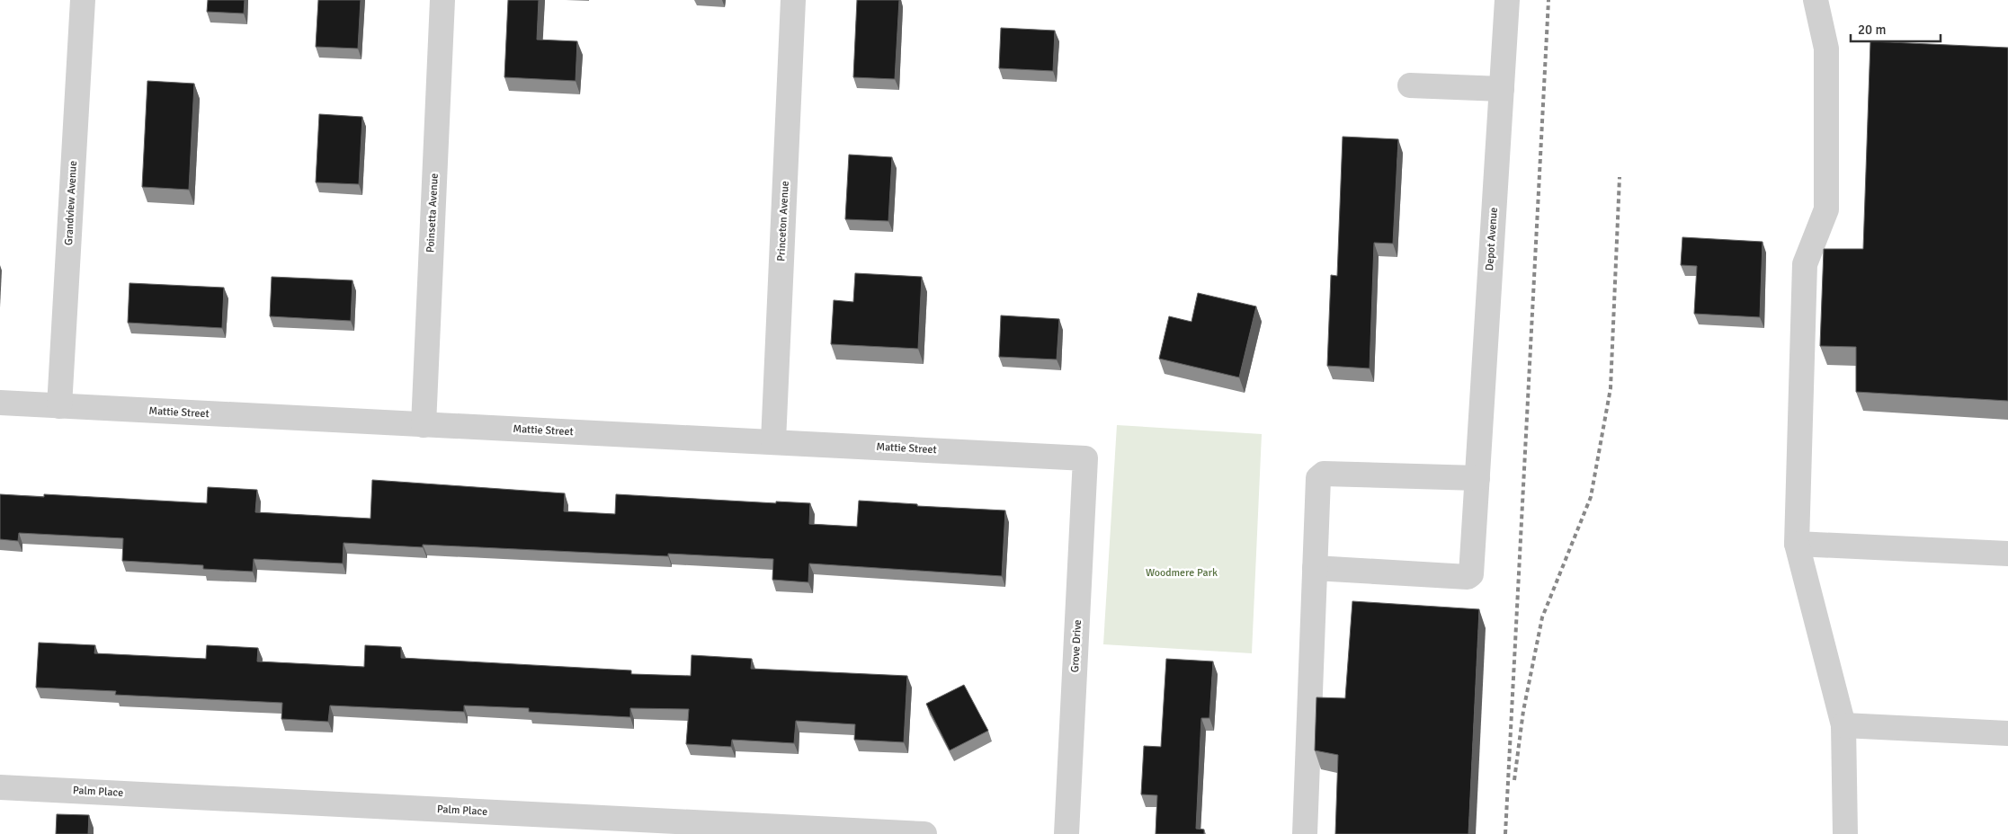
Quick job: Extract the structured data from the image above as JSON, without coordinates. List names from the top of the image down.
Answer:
{
  "streets": {
    "street": [
      "Grandview Avenue",
      "Poinsetta Avenue",
      "Princeton Avenue",
      "Depot Avenue",
      "Mattie Street",
      "Grove Drive",
      "Palm Place"
    ]
  },
  "crossings": [
    ["Grandview Avenue", "Mattie Street"],
    ["Poinsetta Avenue", "Mattie Street"],
    ["Princeton Avenue", "Mattie Street"],
    ["Mattie Street", "Grove Drive"]
  ],
  "parks": ["Woodmere Park"],
  "scale_bar": "20 m"
}
